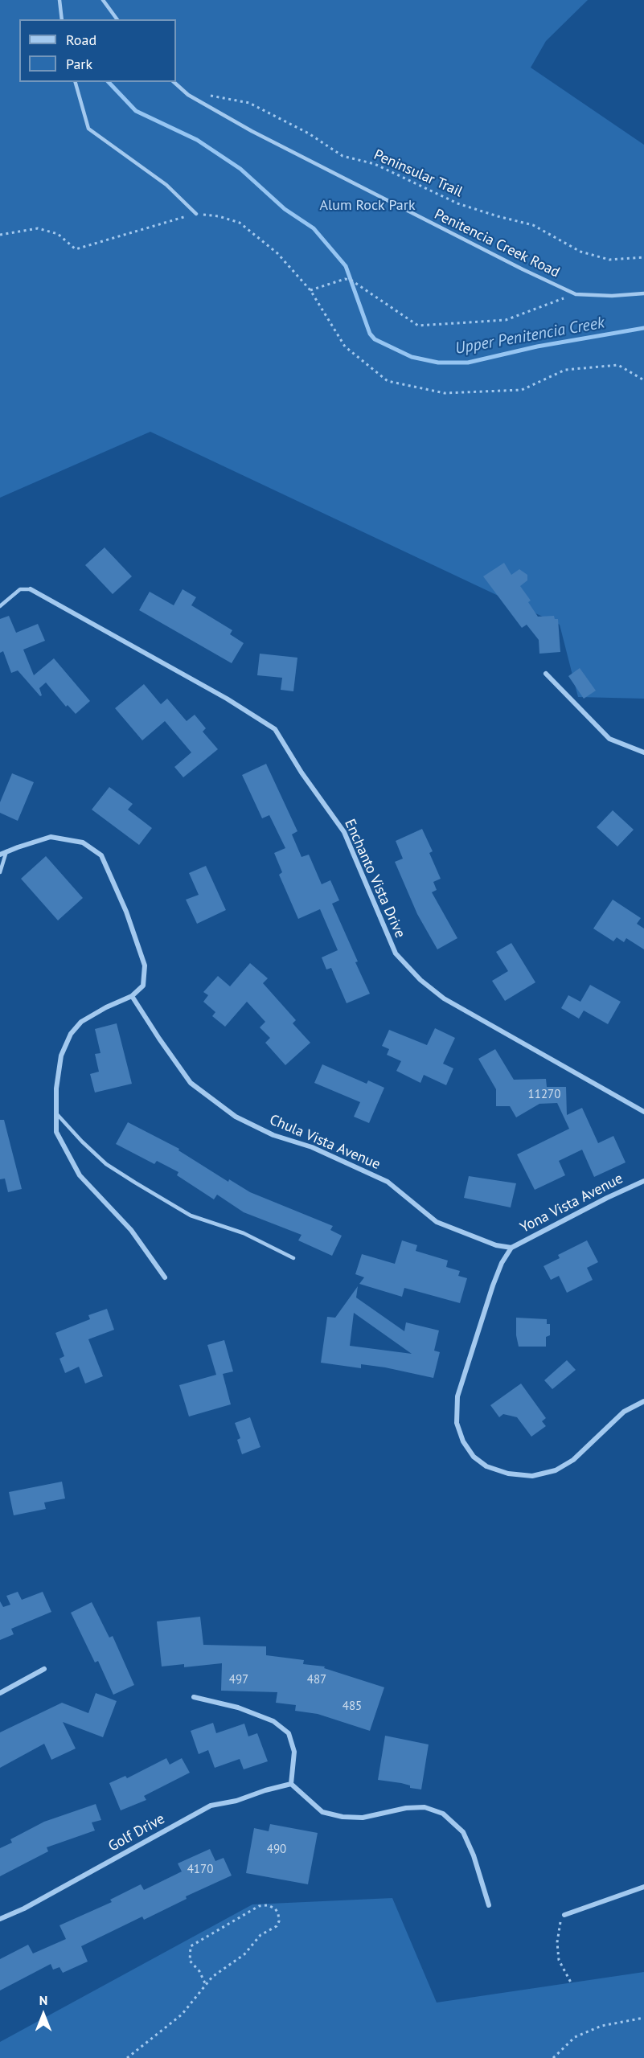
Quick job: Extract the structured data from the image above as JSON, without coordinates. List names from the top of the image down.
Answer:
{
  "streets": {
    "street": [
      "Enchanto Vista Drive",
      "Chula Vista Avenue",
      "Yona Vista Avenue",
      "Golf Drive"
    ],
    "lane": ["Penitencia Creek Road"],
    "path": ["Peninsular Trail"]
  },
  "crossings": [
    ["Chula Vista Avenue", "Yona Vista Avenue"]
  ],
  "water": ["Upper Penitencia Creek"],
  "parks": ["Alum Rock Park"],
  "house_numbers": [
    "11270",
    "497",
    "487",
    "485",
    "490",
    "4170"
  ],
  "legend": ["Road", "Park"],
  "north": "top"
}
